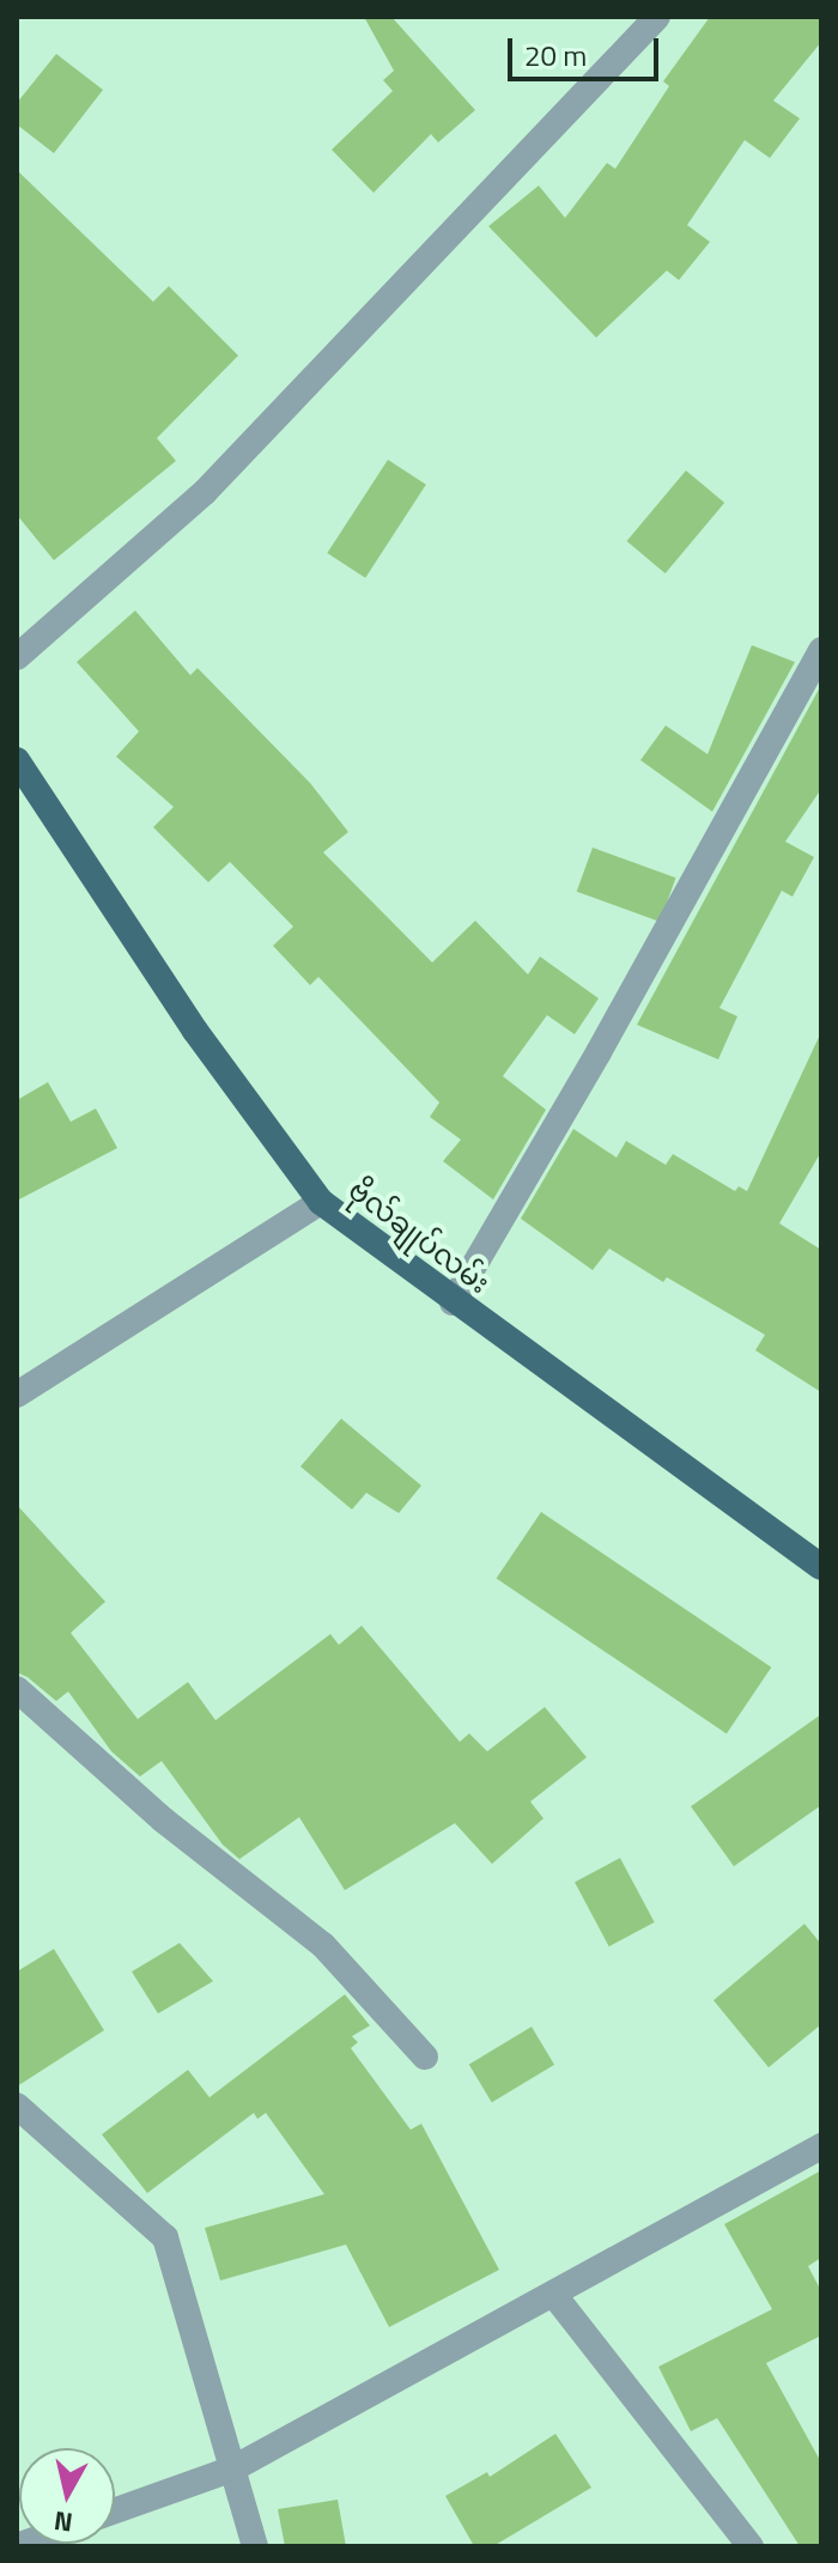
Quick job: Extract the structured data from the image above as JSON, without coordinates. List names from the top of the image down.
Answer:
{
  "streets": {
    "main road": ["ဗိုလ်ချုပ်လမ်း"]
  },
  "scale_bar": "20 m",
  "north": "bottom"
}
